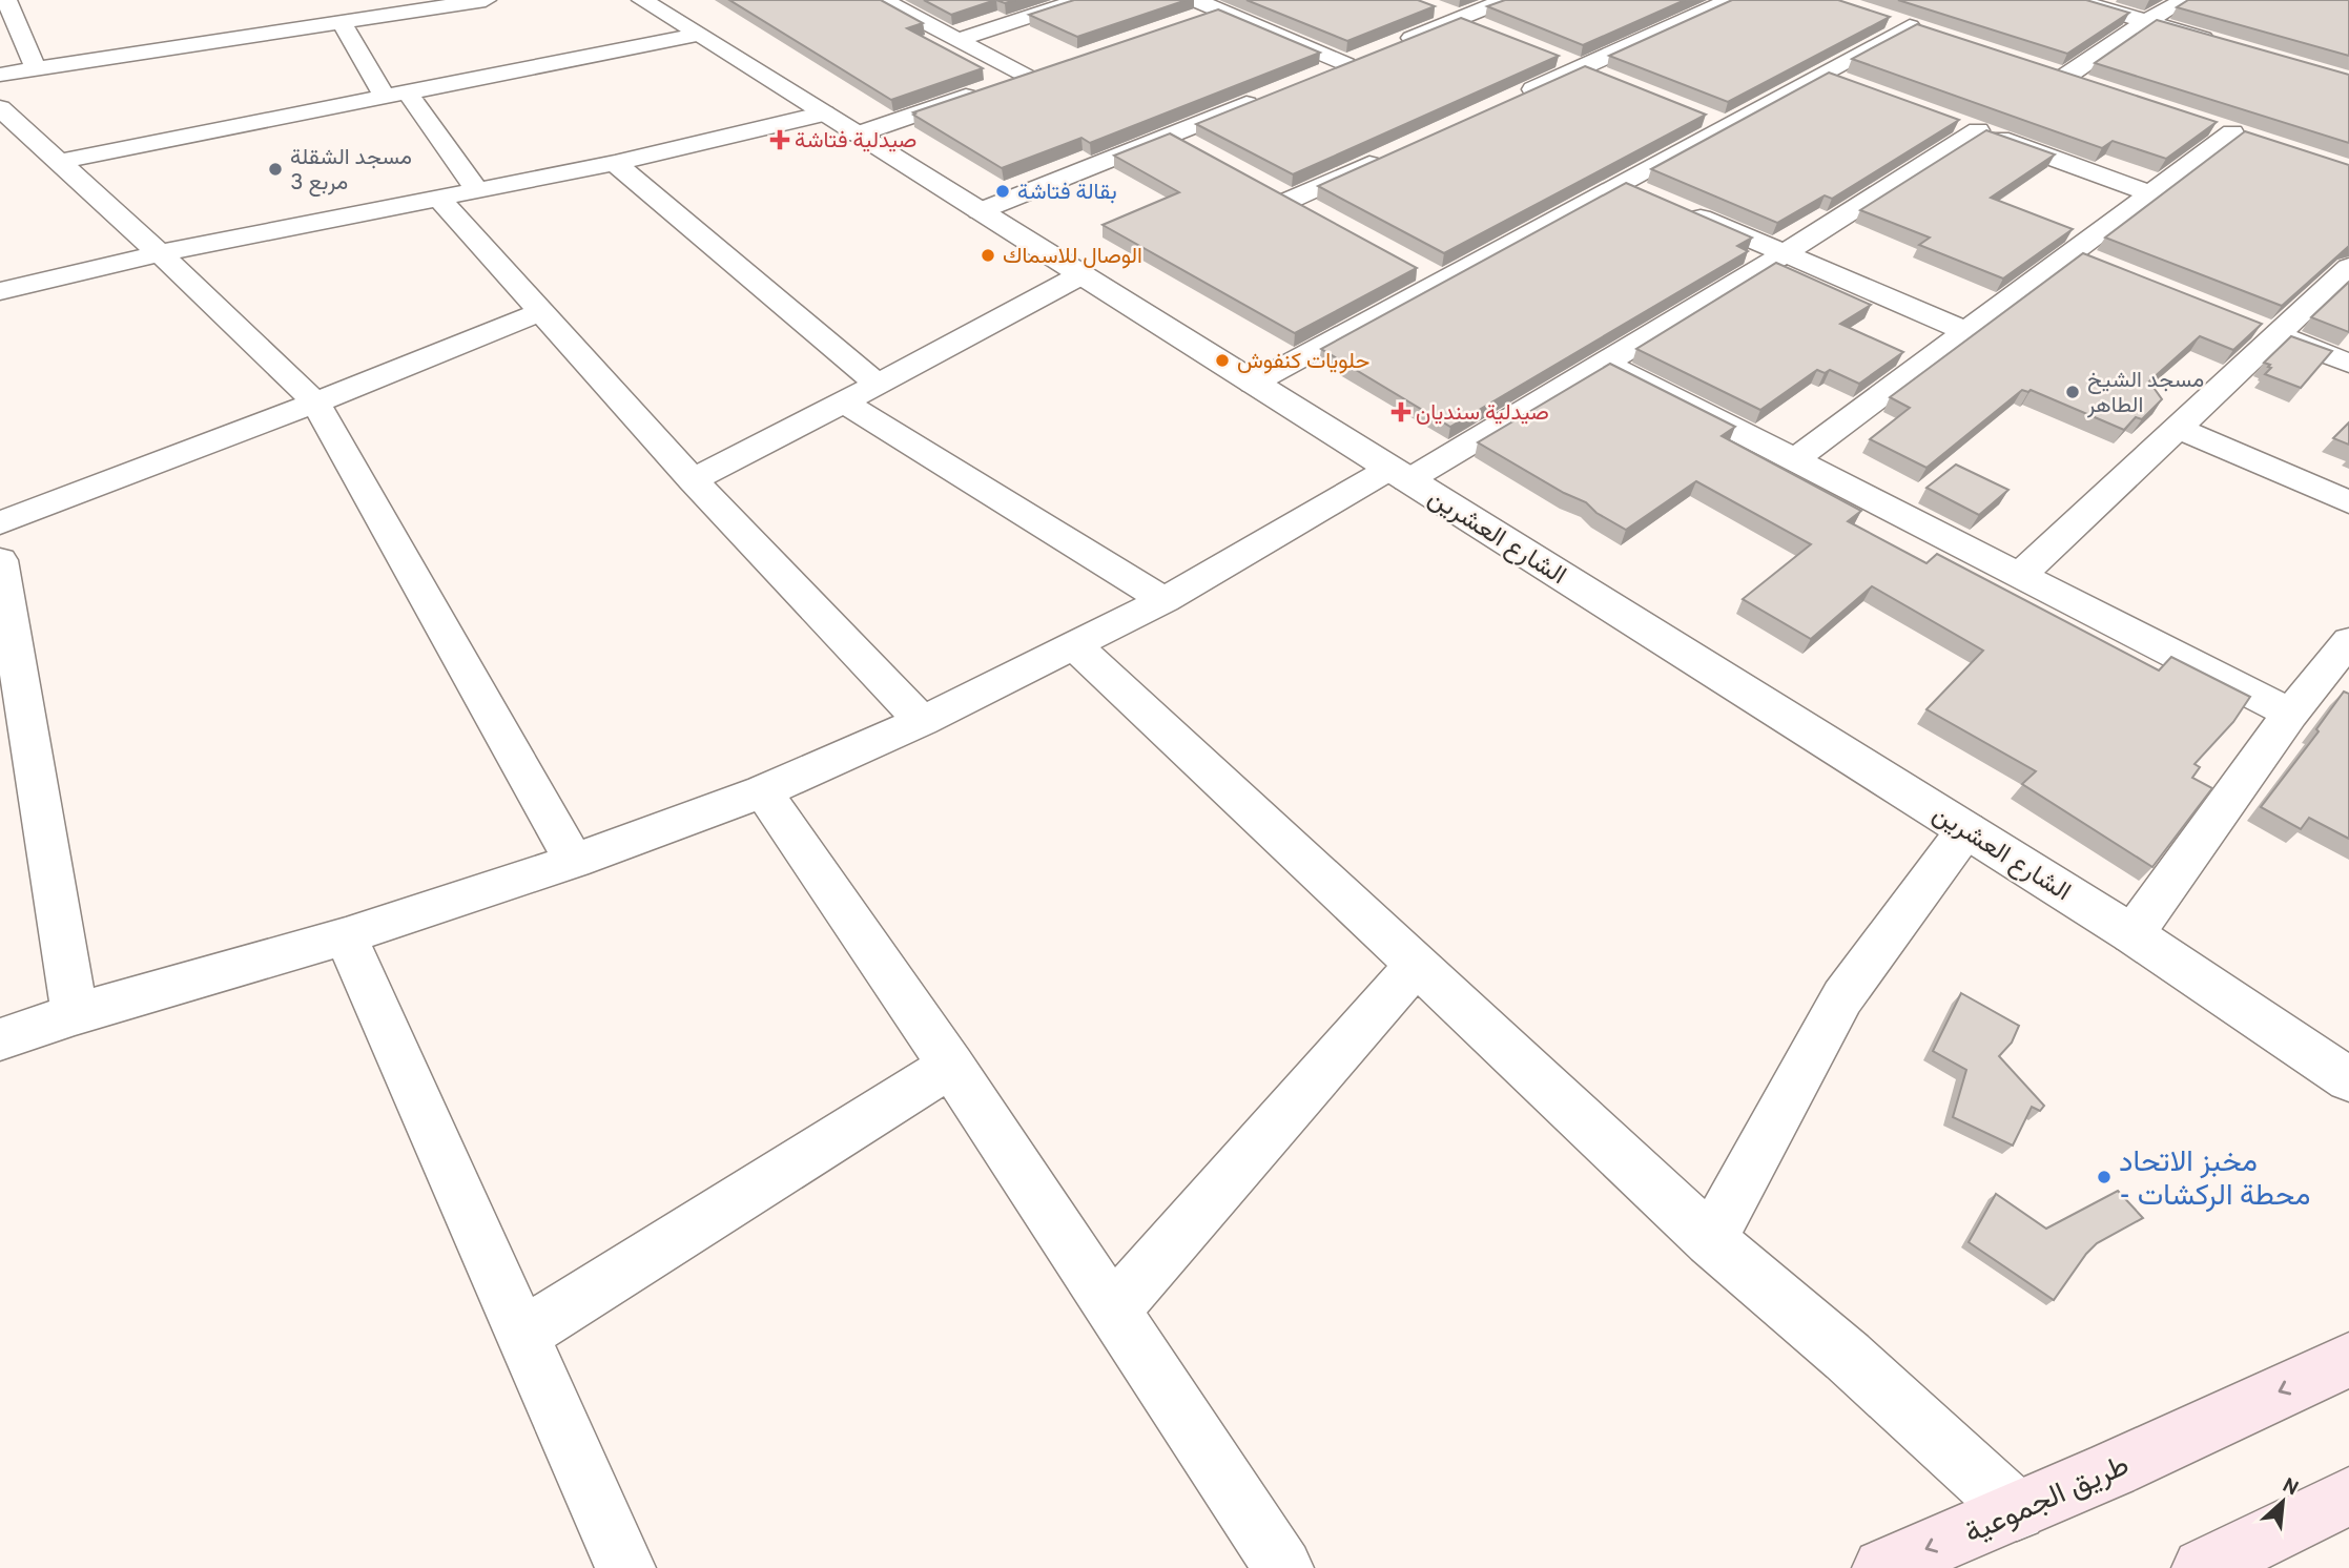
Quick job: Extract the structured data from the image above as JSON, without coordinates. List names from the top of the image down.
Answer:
{
  "streets": {
    "main road": ["طريق الجموعية"],
    "street": ["الشارع العشرين"]
  },
  "places": {
    "health": ["صيدلية فتاشة", "صيدلية سنديان"],
    "other": [
      "مسجد الشقلة مربع 3",
      "بقالة فتاشة",
      "الوصال للاسماك",
      "حلويات كنفوش",
      "مسجد الشيخ الطاهر",
      "مخبز الاتحاد - محطة الركشات"
    ]
  },
  "north": "top right"
}
